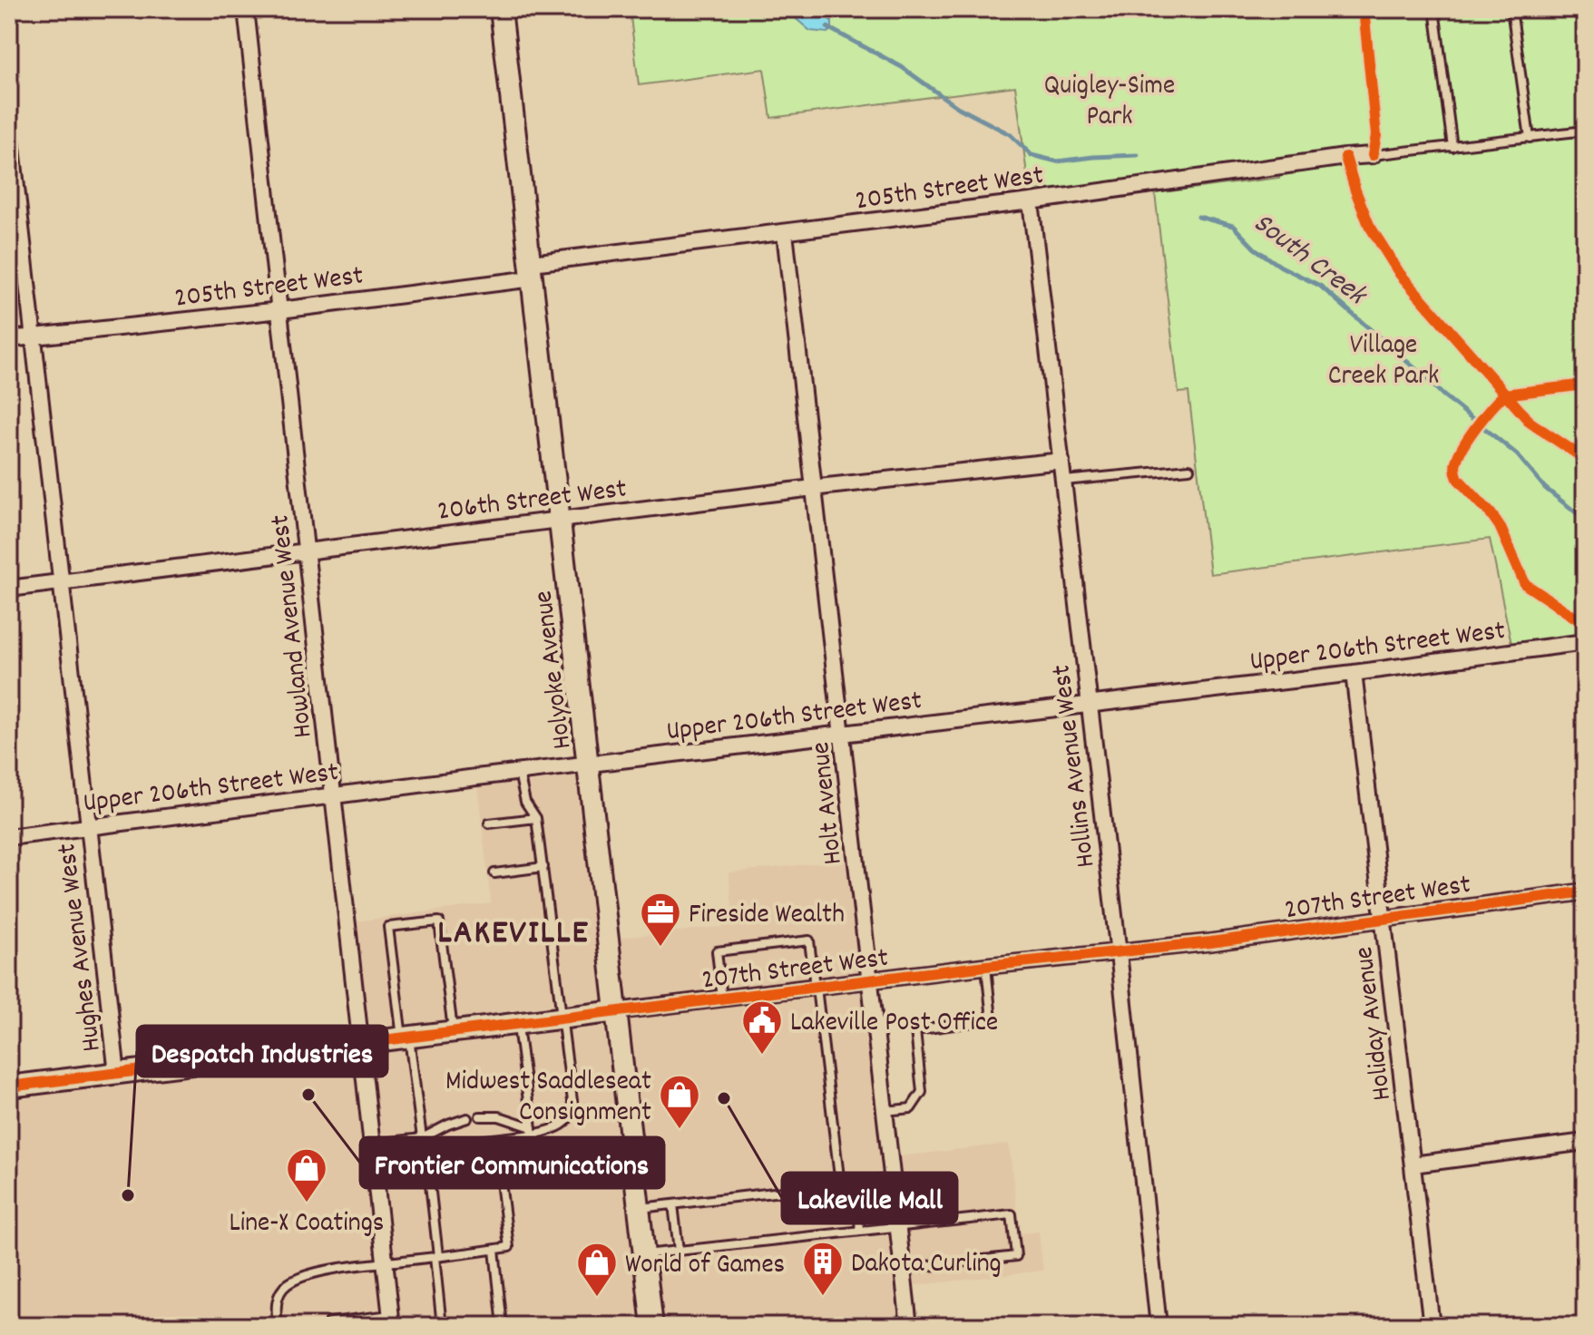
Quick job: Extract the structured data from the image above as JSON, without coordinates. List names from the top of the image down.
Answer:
{
  "streets": {
    "street": [
      "205th Street West",
      "206th Street West",
      "Howland Avenue West",
      "Upper 206th Street West",
      "Holyoke Avenue",
      "Hollins Avenue West",
      "Holt Avenue",
      "207th Street West",
      "Hughes Avenue West",
      "Holiday Avenue"
    ]
  },
  "crossings": [
    ["205th Street West", "Howland Avenue West"],
    ["205th Street West", "Holyoke Avenue"],
    ["205th Street West", "Hollins Avenue West"],
    ["205th Street West", "Holt Avenue"],
    ["205th Street West", "Hughes Avenue West"],
    ["206th Street West", "Howland Avenue West"],
    ["206th Street West", "Holyoke Avenue"],
    ["206th Street West", "Hollins Avenue West"],
    ["206th Street West", "Holt Avenue"],
    ["206th Street West", "Hughes Avenue West"],
    ["Howland Avenue West", "Upper 206th Street West"],
    ["Howland Avenue West", "207th Street West"],
    ["Upper 206th Street West", "Holyoke Avenue"],
    ["Upper 206th Street West", "Hollins Avenue West"],
    ["Upper 206th Street West", "Holt Avenue"],
    ["Upper 206th Street West", "Hughes Avenue West"],
    ["Upper 206th Street West", "Holiday Avenue"],
    ["Holyoke Avenue", "207th Street West"],
    ["Hollins Avenue West", "207th Street West"],
    ["Holt Avenue", "207th Street West"],
    ["207th Street West", "Hughes Avenue West"],
    ["207th Street West", "Holiday Avenue"]
  ],
  "districts": ["LAKEVILLE"],
  "water": ["South Creek"],
  "parks": ["Quigley-Sime Park", "Village Creek Park"],
  "places": {
    "office": ["Fireside Wealth"],
    "public building": ["Lakeville Post Office"],
    "other": ["Frontier Communications", "Lakeville Mall", "Despatch Industries"],
    "shop": ["Midwest Saddleseat Consignment", "Line-X Coatings", "World of Games"],
    "building": ["Dakota Curling"]
  }
}
